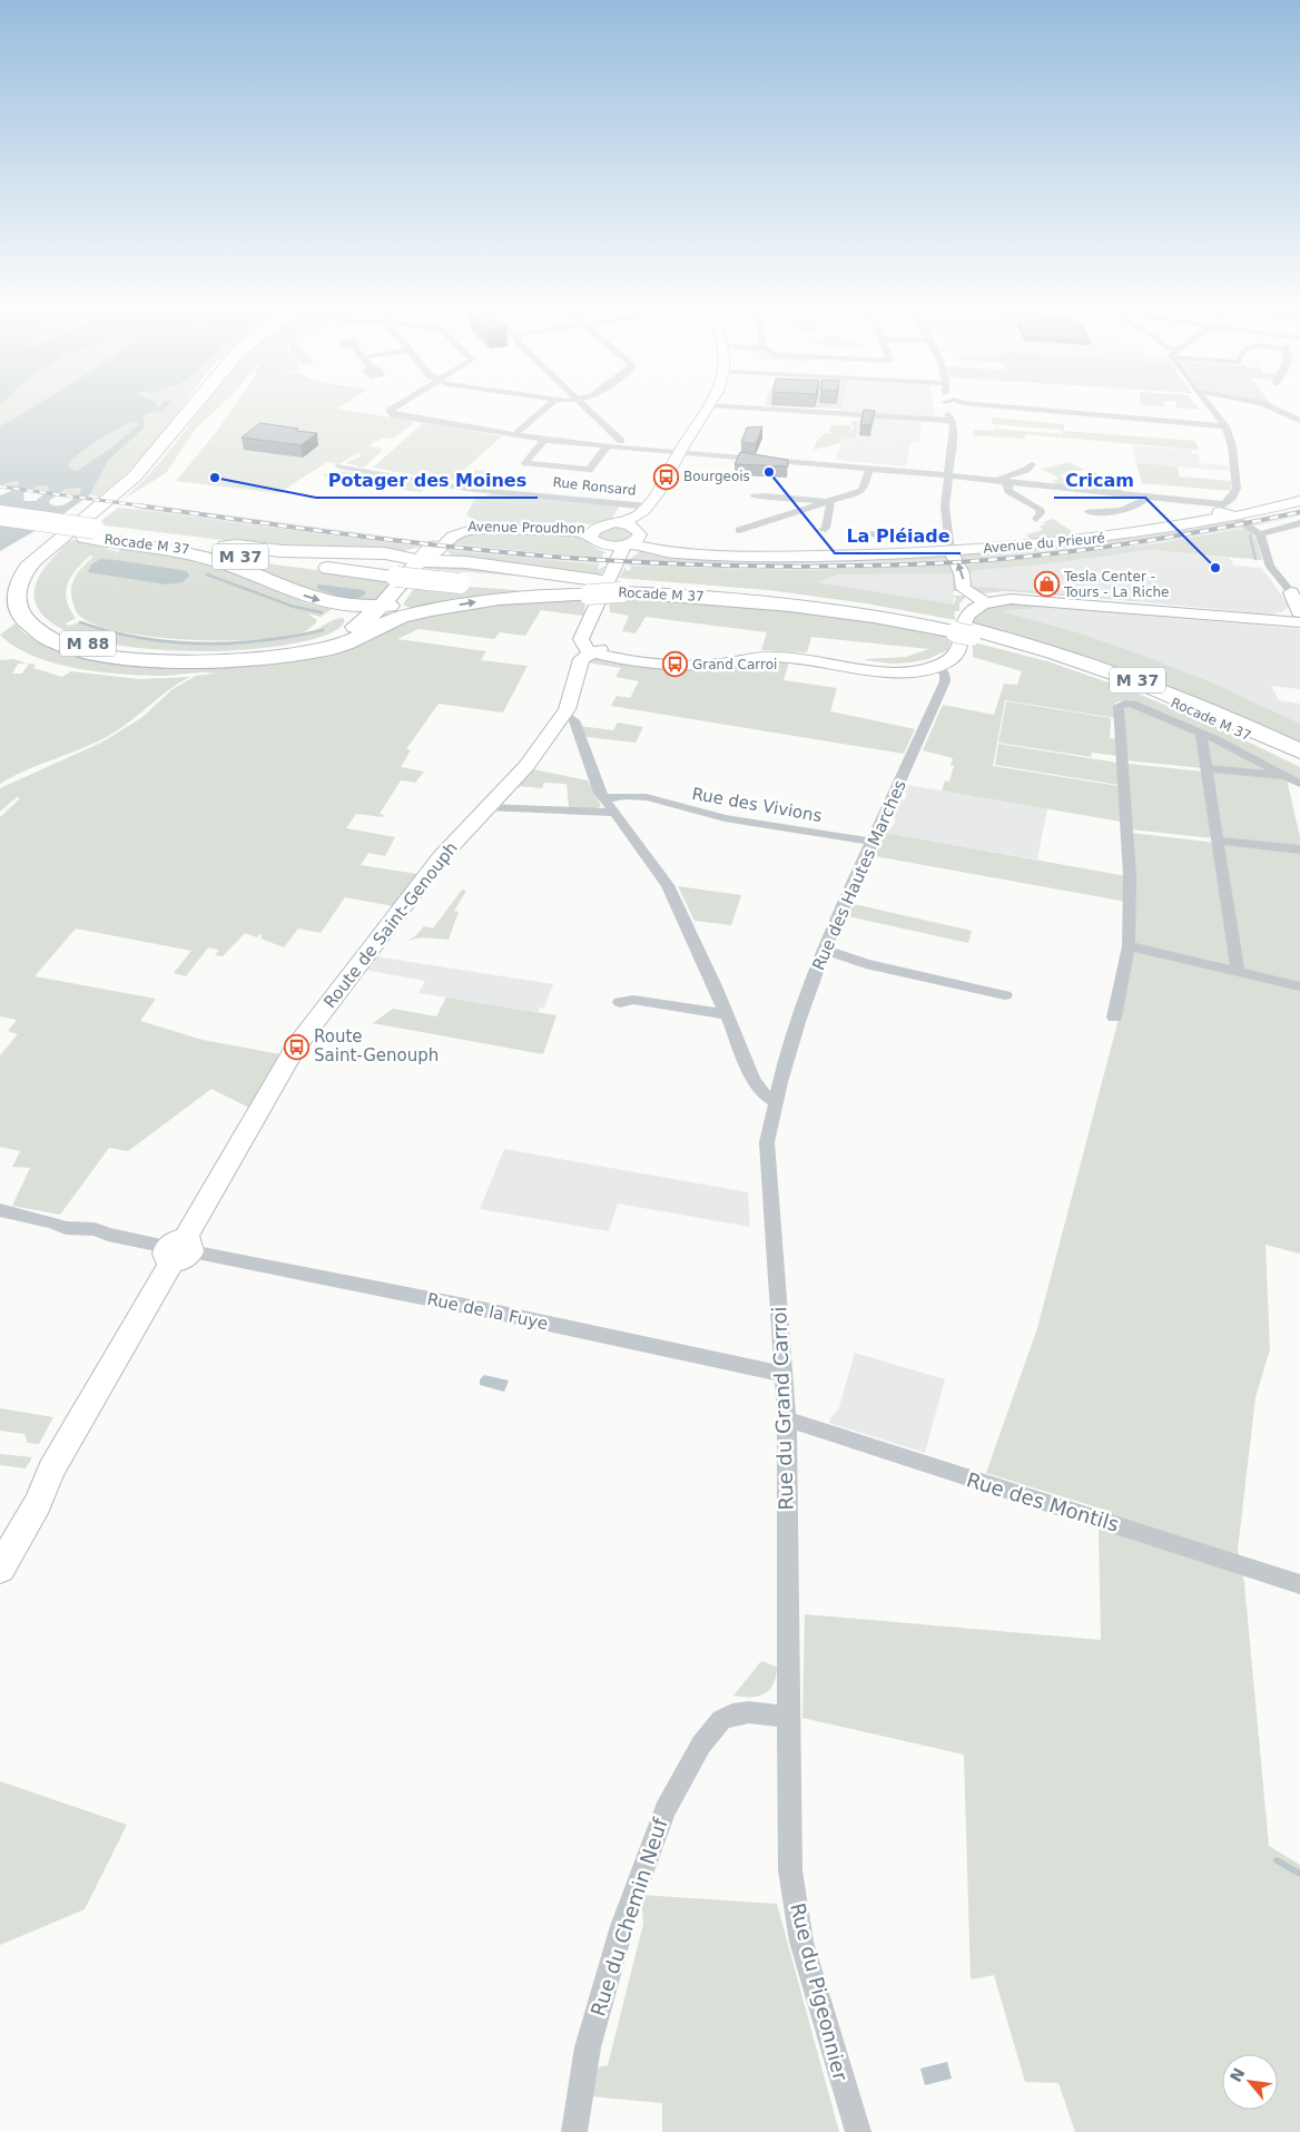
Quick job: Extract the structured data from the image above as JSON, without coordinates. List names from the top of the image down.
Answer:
{
  "streets": {
    "highway": ["Rocade M 37", "M 37", "M 88"],
    "street": [
      "Rue Ronsard",
      "Avenue Proudhon",
      "Avenue du Prieuré",
      "Rue des Vivions",
      "Rue des Hautes Marches",
      "Route de Saint-Genouph",
      "Rue de la Fuye",
      "Rue du Grand Carroi",
      "Rue des Montils",
      "Rue du Chemin Neuf",
      "Rue du Pigeonnier"
    ]
  },
  "crossings": [
    ["Avenue Proudhon", "M 88"],
    ["Avenue du Prieuré", "M 88"],
    ["Rue des Vivions", "Rue des Hautes Marches"],
    ["Rue des Hautes Marches", "Rue du Grand Carroi"],
    ["Route de Saint-Genouph", "Rue de la Fuye"],
    ["Rue de la Fuye", "Rue du Grand Carroi"],
    ["Rue du Grand Carroi", "Rue des Montils"],
    ["Rue du Grand Carroi", "Rue du Chemin Neuf"],
    ["Rue du Grand Carroi", "Rue du Pigeonnier"],
    ["Rue du Chemin Neuf", "Rue du Pigeonnier"]
  ],
  "places": {
    "other": ["La Pléiade", "Potager des Moines", "Cricam"],
    "bus stop": ["Bourgeois", "Grand Carroi", "Route Saint-Genouph"],
    "shop": ["Tesla Center - Tours - La Riche"]
  },
  "north": "top left"
}
